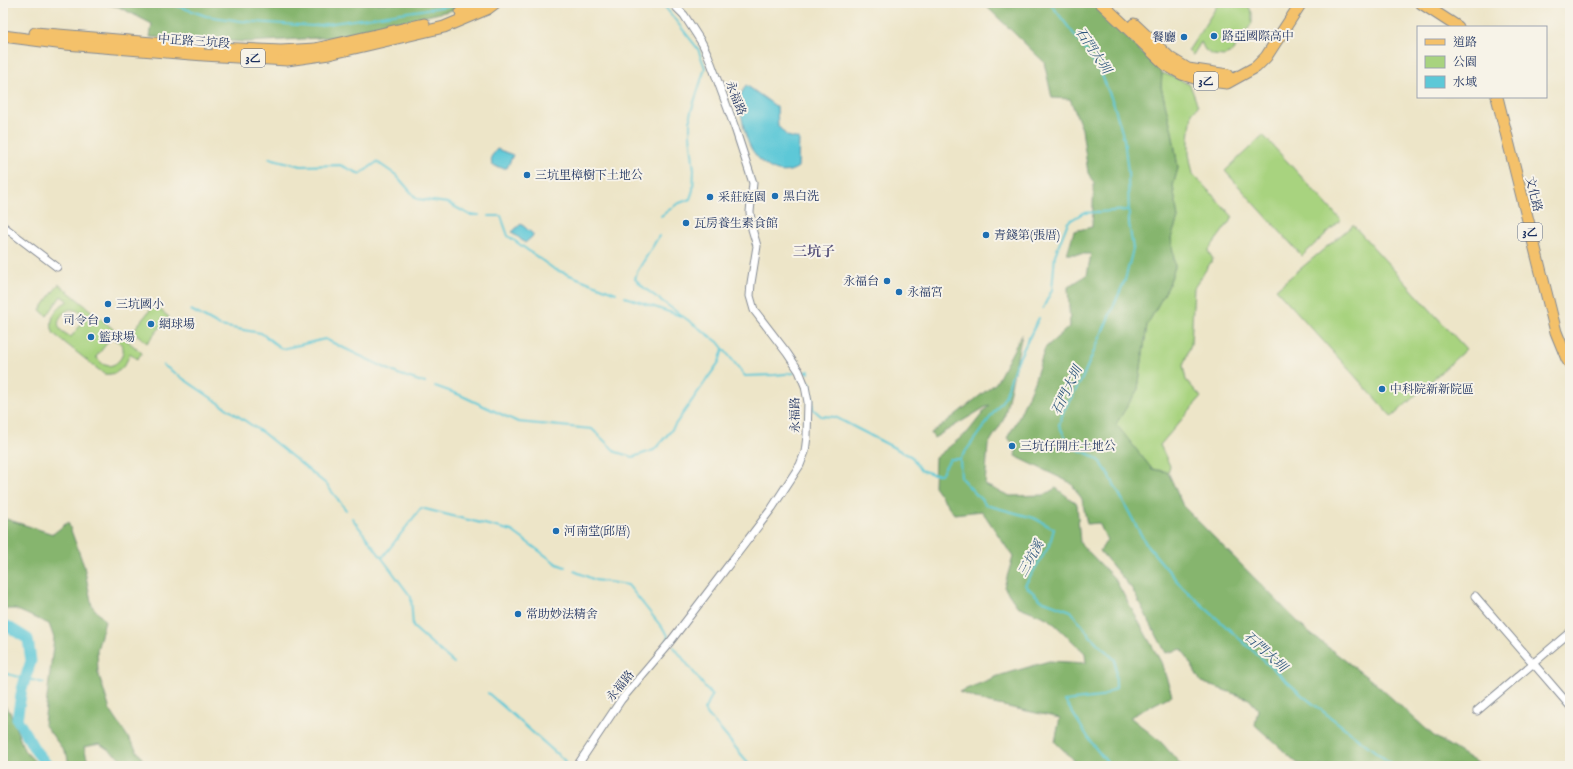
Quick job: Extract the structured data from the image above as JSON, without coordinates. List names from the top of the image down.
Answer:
{
  "streets": {
    "main road": ["中正路三坑段", "3乙", "文化路"],
    "street": ["永福路"]
  },
  "districts": ["三坑子"],
  "water": ["石門大圳", "三坑溪"],
  "places": [
    "路亞國際高中",
    "餐廳",
    "三坑里樟樹下土地公",
    "黑白洗",
    "采莊庭園",
    "瓦房養生素食館",
    "青錢第(張厝)",
    "永福台",
    "永福宮",
    "三坑國小",
    "司令台",
    "網球場",
    "籃球場",
    "中科院新新院區",
    "三坑仔開庄土地公",
    "河南堂(邱厝)",
    "常助妙法精舍"
  ],
  "legend": ["道路", "公園", "水域"]
}
